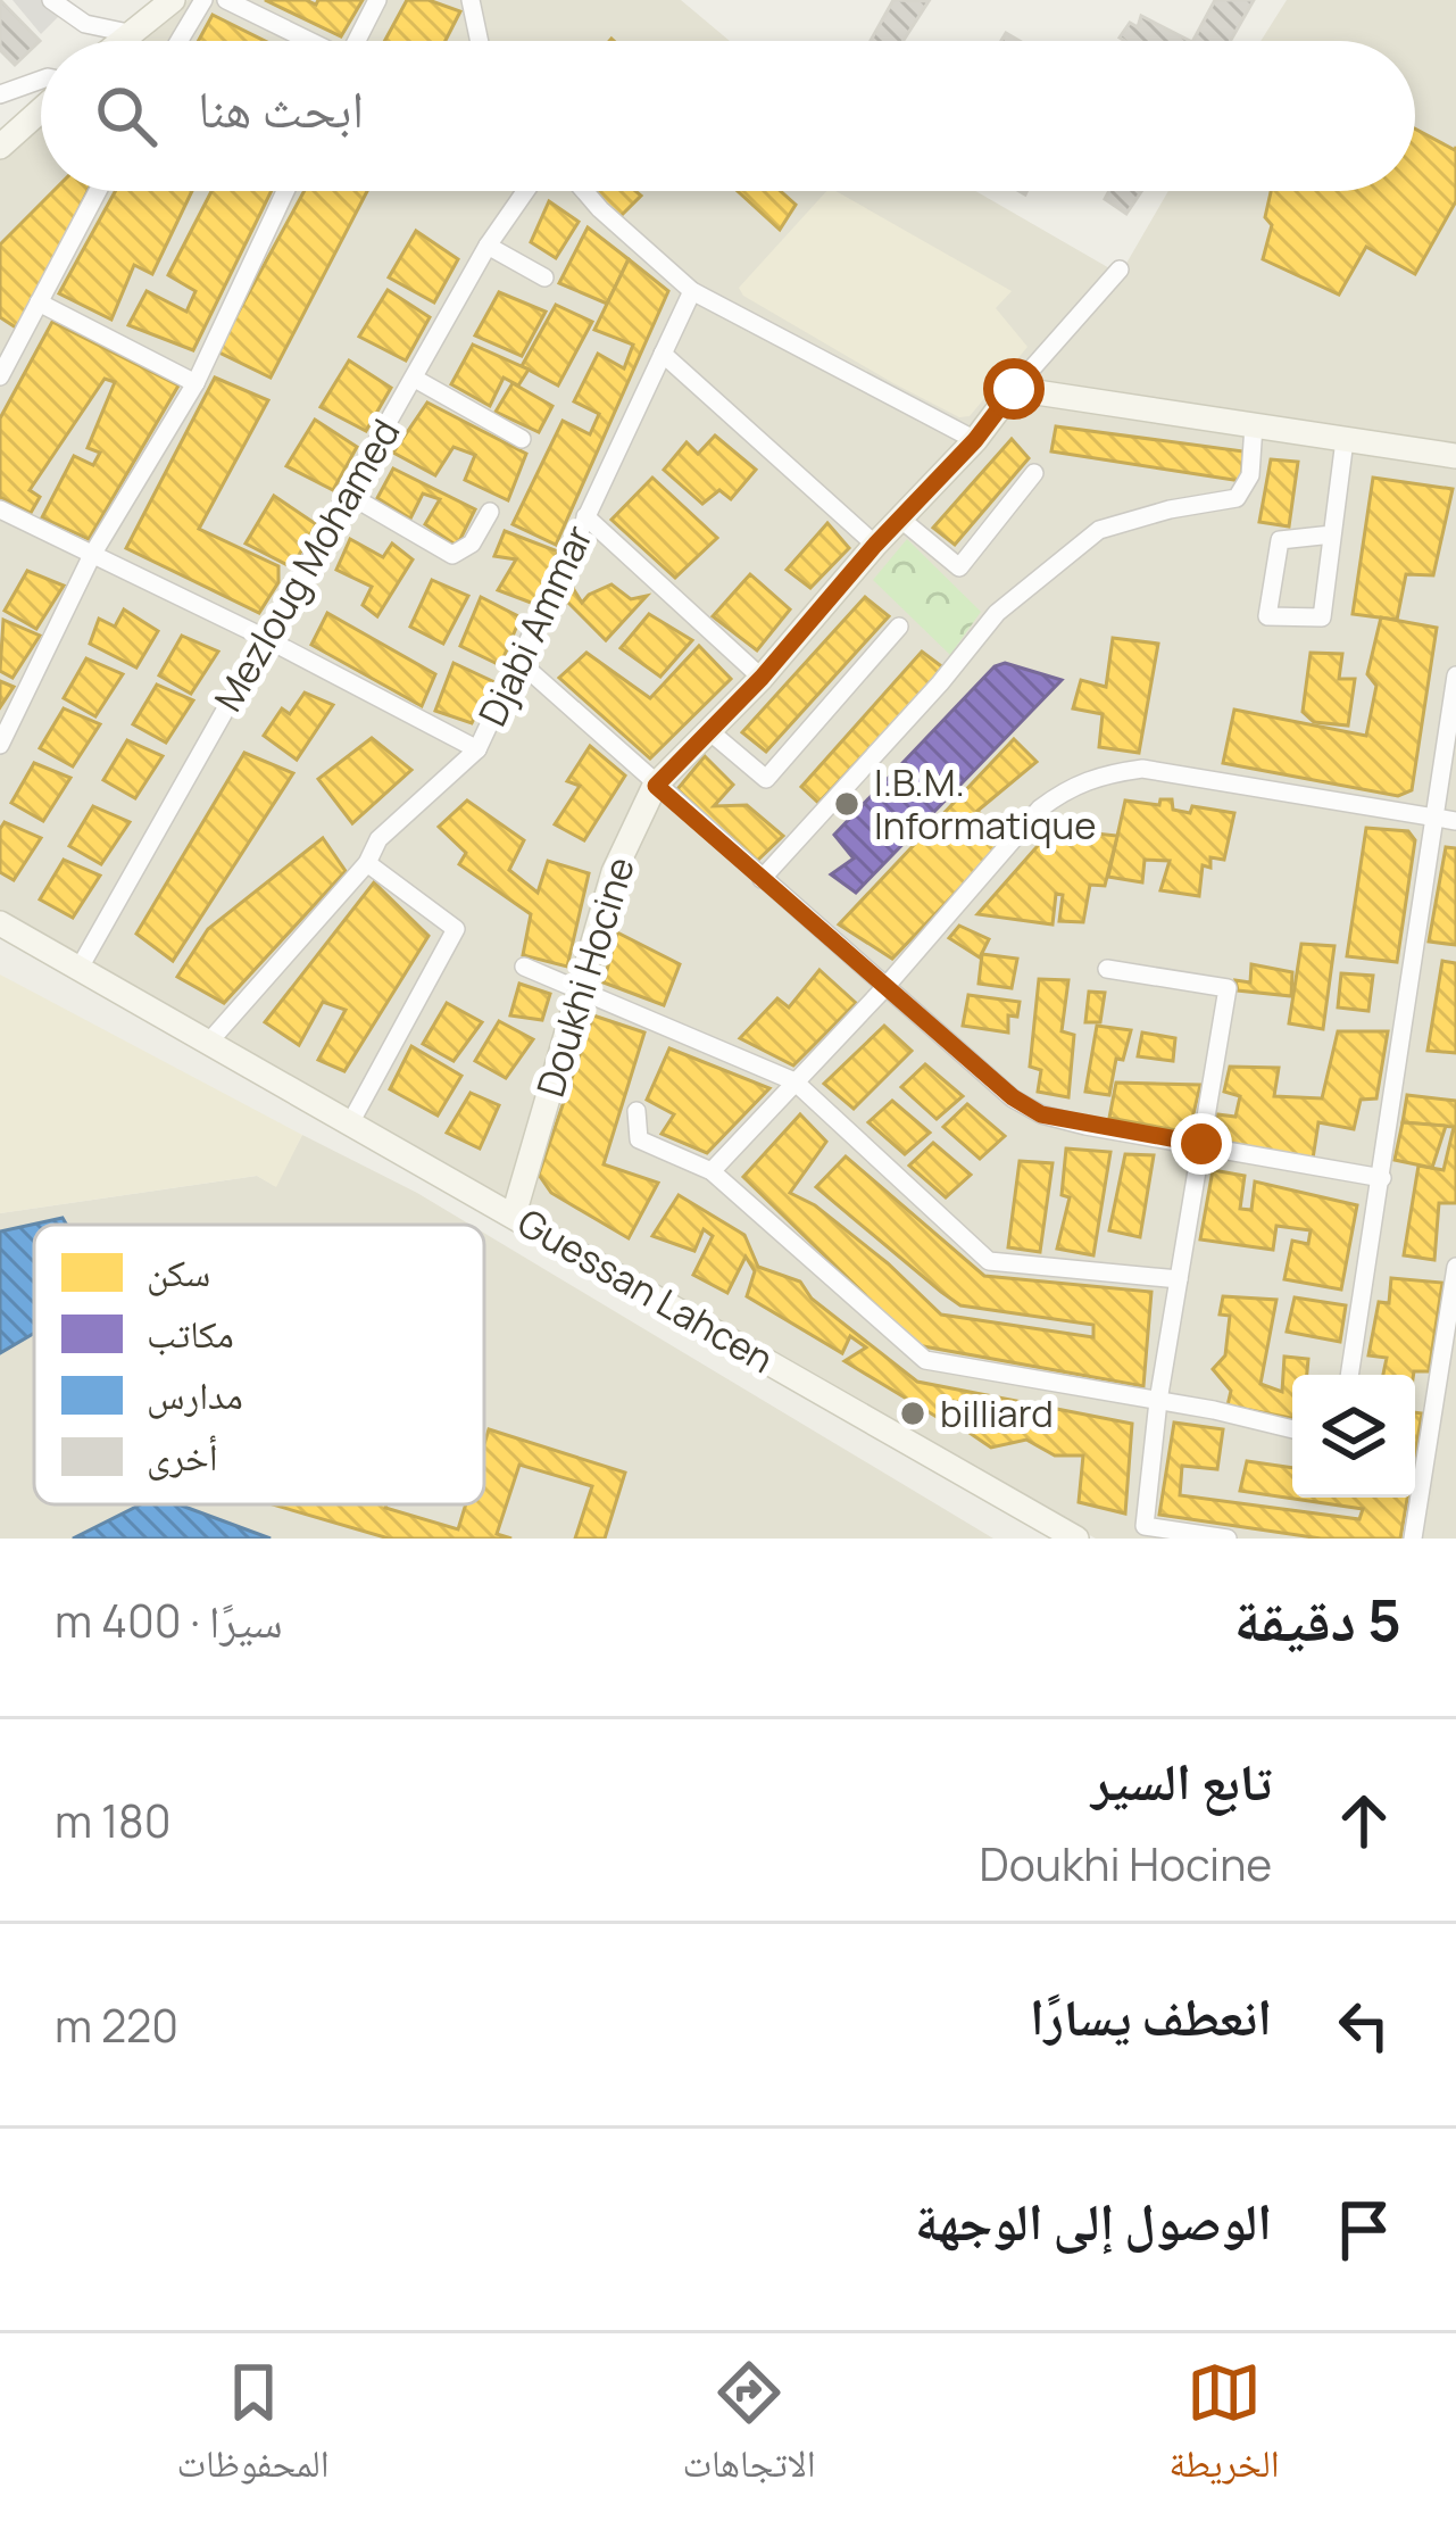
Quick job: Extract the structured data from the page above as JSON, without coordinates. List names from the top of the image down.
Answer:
{
  "streets": {
    "street": [
      "Mezloug Mohamed",
      "Djabi Ammar",
      "Doukhi Hocine",
      "Guessan Lahcen"
    ]
  },
  "crossings": [
    ["Mezloug Mohamed", "Guessan Lahcen"],
    ["Djabi Ammar", "Guessan Lahcen"],
    ["Doukhi Hocine", "Guessan Lahcen"]
  ],
  "places": ["I.B.M. Informatique", "billiard"],
  "legend": [
    "سكن",
    "مكاتب",
    "مدارس",
    "أخرى"
  ],
  "page": {
    "search": "ابحث هنا",
    "heading": ["5 دقيقة", "سيرًا · 400 m"],
    "list": [
      ["تابع السير", "Doukhi Hocine", "180 m"],
      ["انعطف يسارًا", "220 m"],
      "الوصول إلى الوجهة"
    ],
    "nav": ["الخريطة", "الاتجاهات", "المحفوظات"]
  }
}
